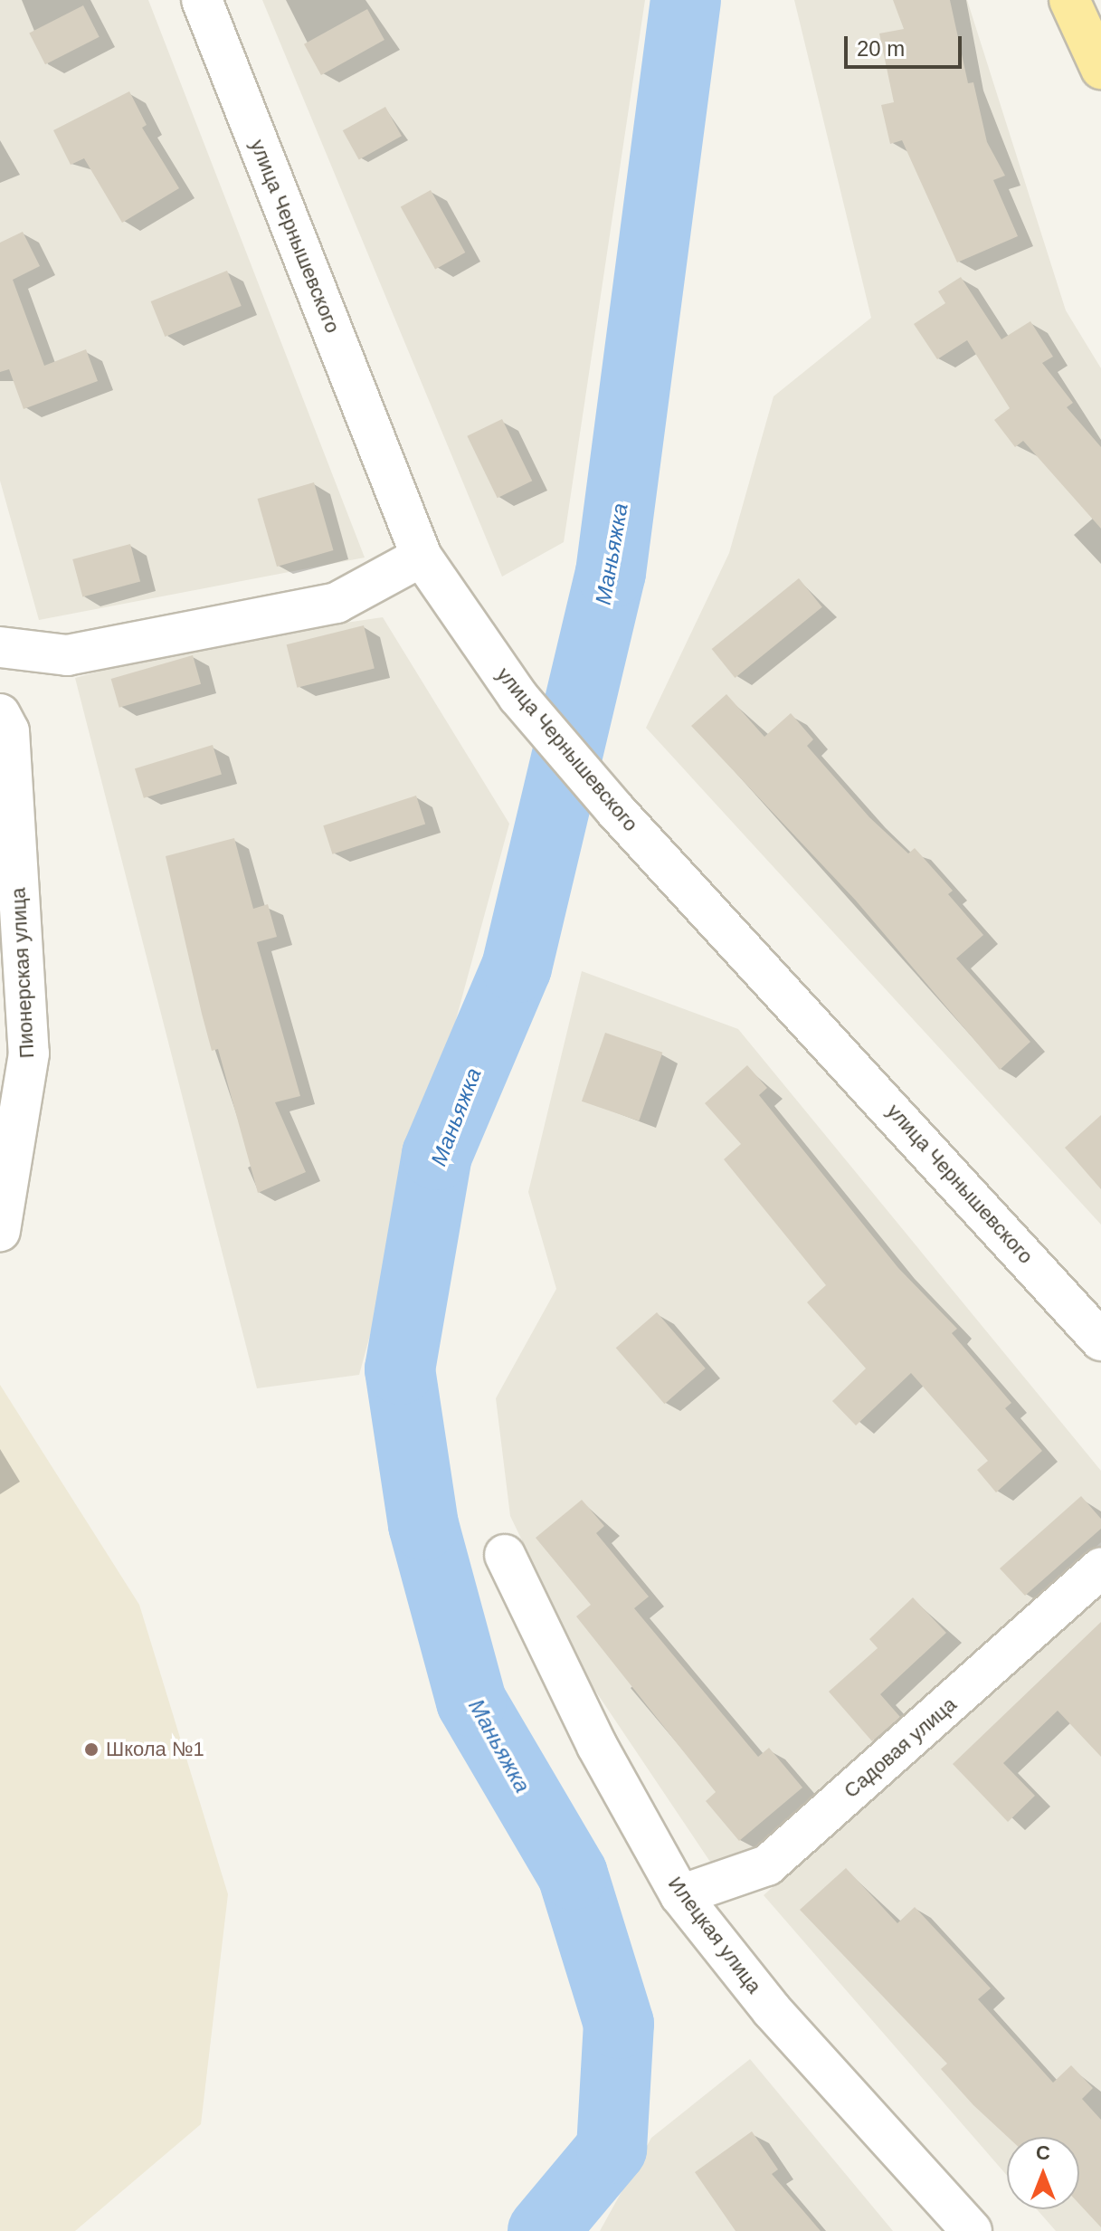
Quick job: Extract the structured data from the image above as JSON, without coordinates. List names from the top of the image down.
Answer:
{
  "streets": {
    "street": [
      "улица Чернышевского",
      "Пионерская улица",
      "Садовая улица",
      "Илецкая улица"
    ]
  },
  "crossings": [
    ["Садовая улица", "Илецкая улица"]
  ],
  "water": ["Маньяжка"],
  "places": ["Школа №1"],
  "scale_bar": "20 m",
  "north": "top"
}
